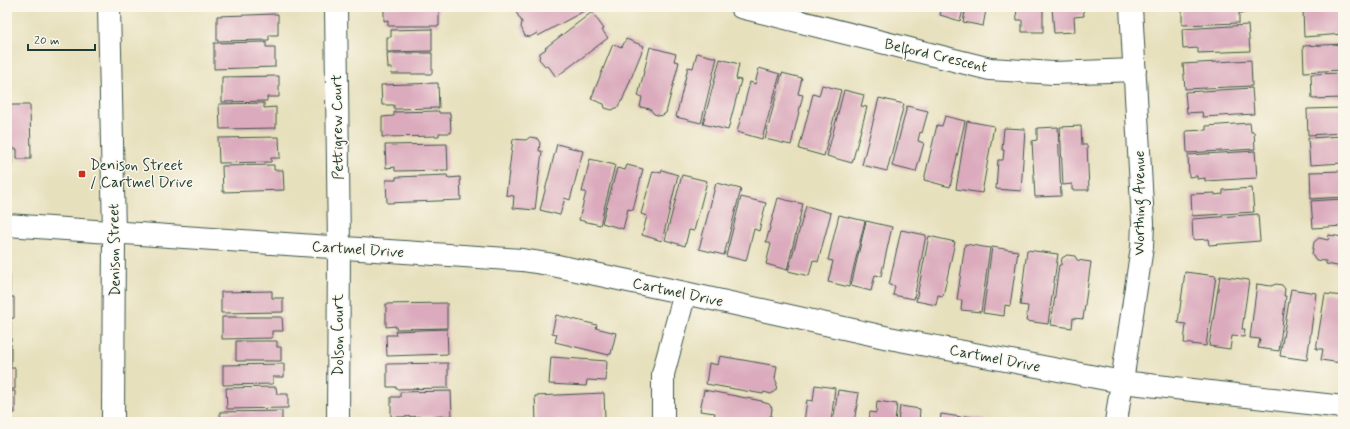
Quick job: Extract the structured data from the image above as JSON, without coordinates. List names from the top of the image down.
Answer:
{
  "streets": {
    "street": [
      "Belford Crescent",
      "Pettigrew Court",
      "Worthing Avenue",
      "Cartmel Drive",
      "Denison Street",
      "Dolson Court"
    ]
  },
  "crossings": [
    ["Belford Crescent", "Worthing Avenue"],
    ["Pettigrew Court", "Cartmel Drive"],
    ["Pettigrew Court", "Dolson Court"],
    ["Worthing Avenue", "Cartmel Drive"],
    ["Cartmel Drive", "Denison Street"],
    ["Cartmel Drive", "Dolson Court"]
  ],
  "places": {
    "transit": ["Denison Street / Cartmel Drive"]
  },
  "scale_bar": "20 m"
}
